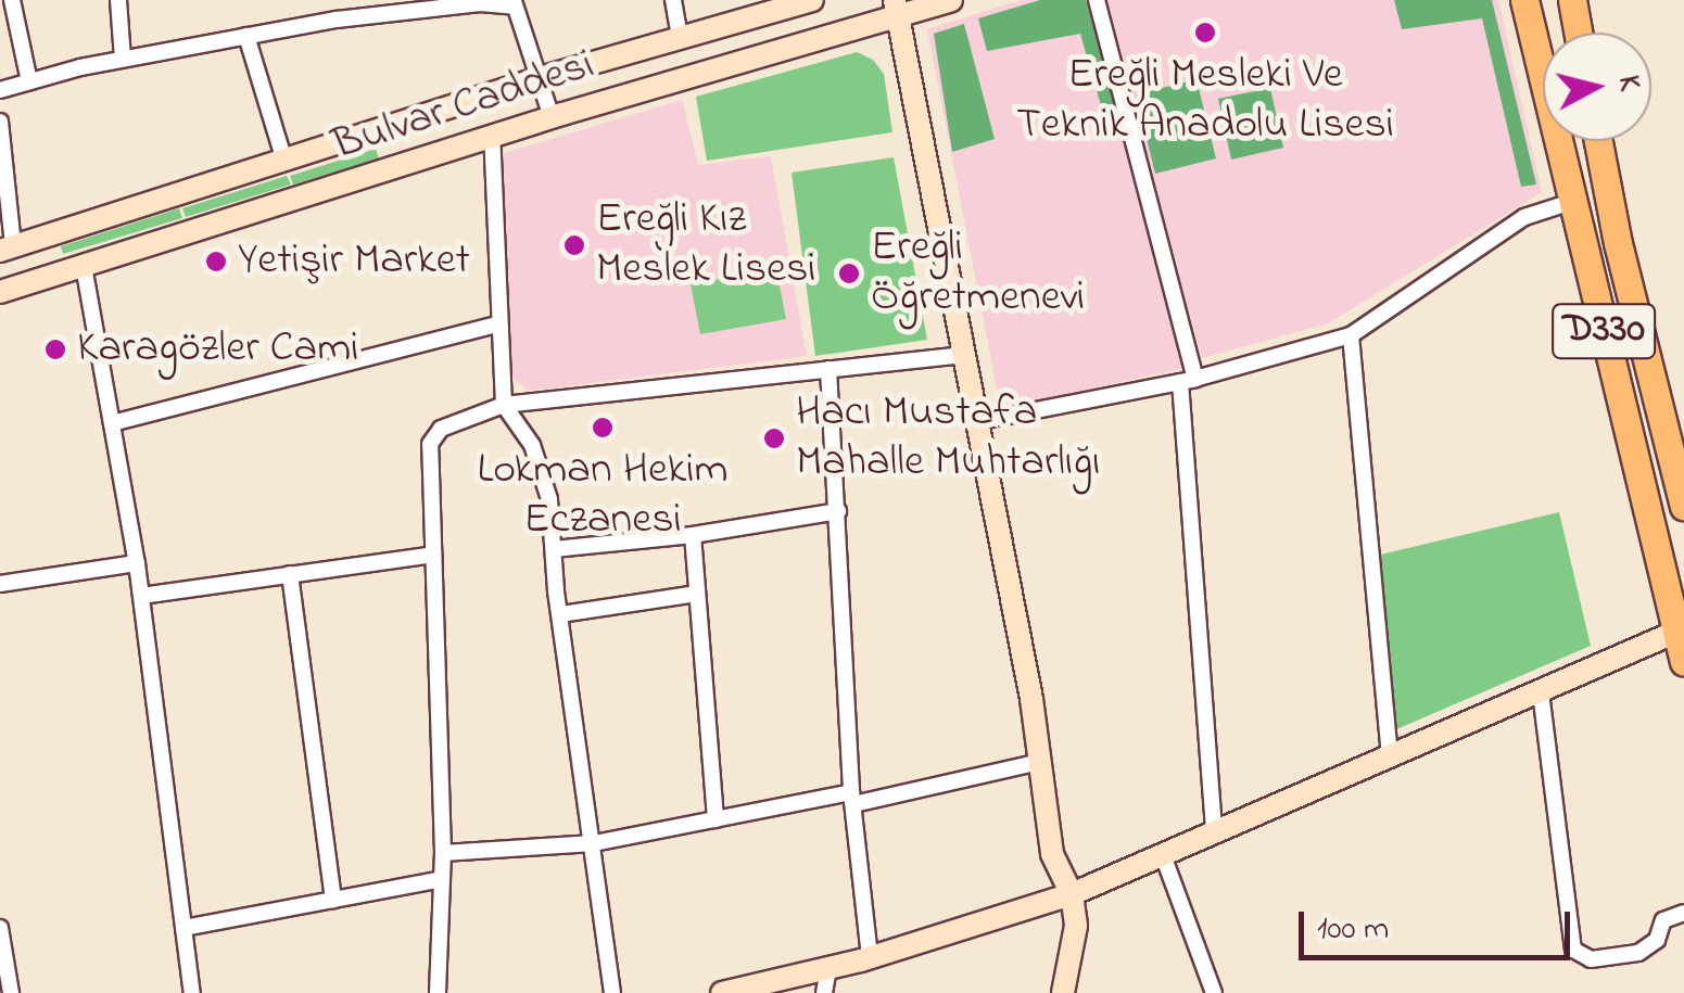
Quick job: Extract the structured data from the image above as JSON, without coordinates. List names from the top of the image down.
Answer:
{
  "streets": {
    "highway": ["D330"],
    "street": ["Bulvar Caddesi"]
  },
  "places": [
    "Ereğli Mesleki Ve Teknik Anadolu Lisesi",
    "Ereğli Kız Meslek Lisesi",
    "Yetişir Market",
    "Ereğli Öğretmenevi",
    "Karagözler Cami",
    "Lokman Hekim Eczanesi",
    "Hacı Mustafa Mahalle Muhtarlığı"
  ],
  "scale_bar": "100 m",
  "north": "right"
}
